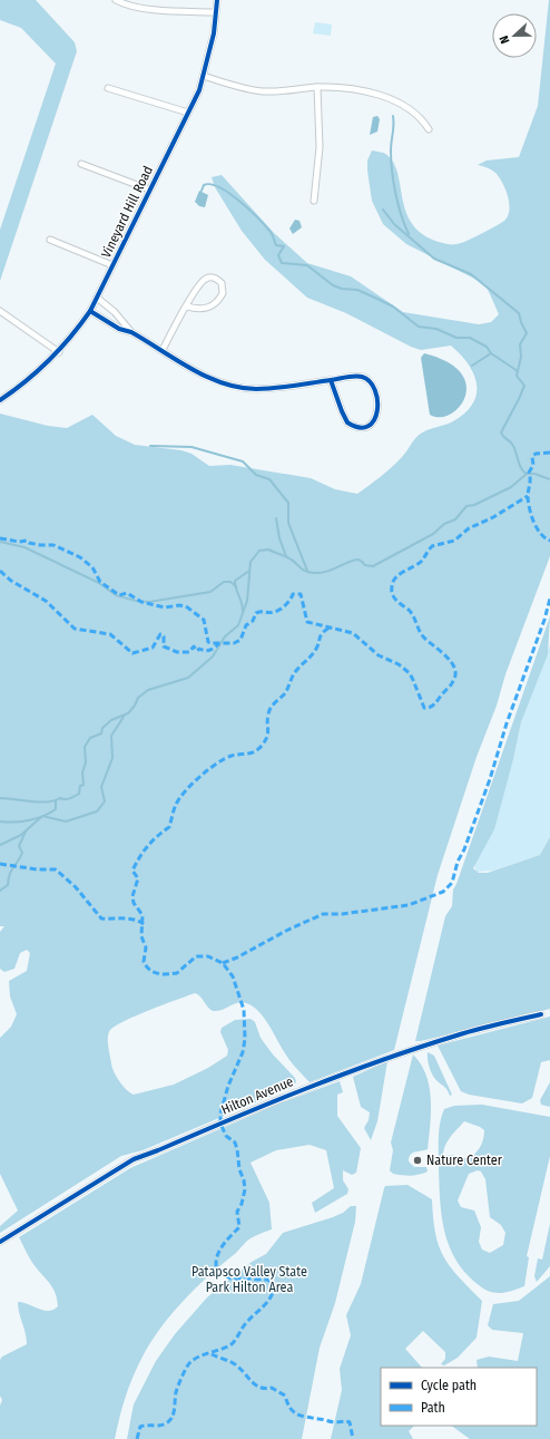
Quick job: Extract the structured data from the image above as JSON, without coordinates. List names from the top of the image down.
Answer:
{
  "streets": {
    "street": ["Vineyard Hill Road", "Hilton Avenue"]
  },
  "parks": ["Patapsco Valley State Park Hilton Area"],
  "places": ["Nature Center"],
  "legend": ["Cycle path", "Path"],
  "north": "left"
}
